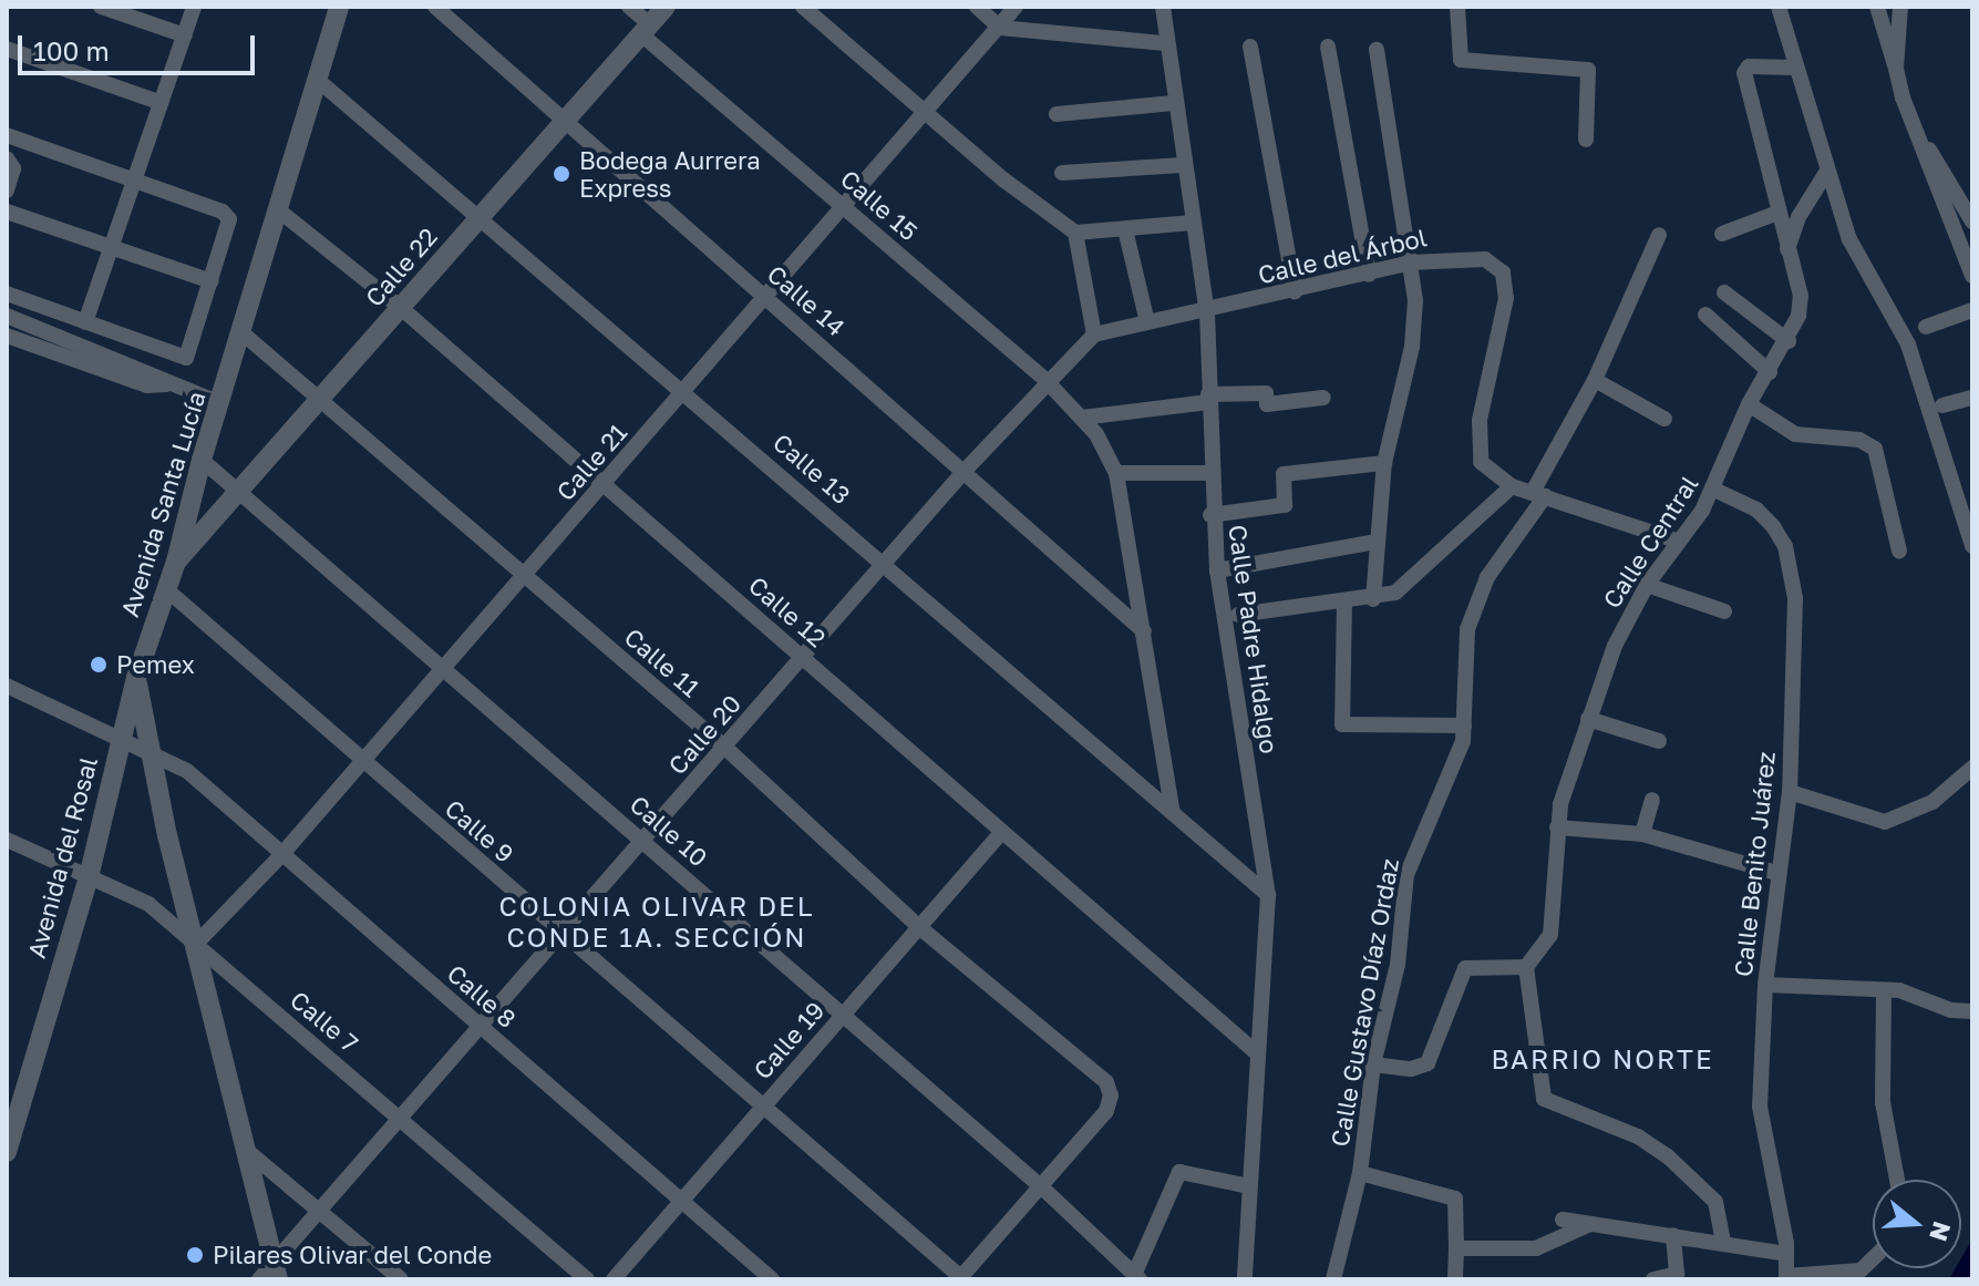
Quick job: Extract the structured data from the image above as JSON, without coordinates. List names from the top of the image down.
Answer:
{
  "streets": {
    "street": [
      "Calle 15",
      "Calle del Árbol",
      "Calle 22",
      "Calle 14",
      "Calle 21",
      "Calle 13",
      "Avenida Santa Lucía",
      "Calle Central",
      "Calle 12",
      "Calle Padre Hidalgo",
      "Calle 11",
      "Calle 20",
      "Calle 9",
      "Calle 10",
      "Avenida del Rosal",
      "Calle Benito Juárez",
      "Calle 8",
      "Calle Gustavo Díaz Ordaz",
      "Calle 7",
      "Calle 19"
    ]
  },
  "crossings": [
    ["Calle 15", "Calle 22"],
    ["Calle 15", "Calle 21"],
    ["Calle 15", "Calle 20"],
    ["Calle del Árbol", "Calle Central"],
    ["Calle del Árbol", "Calle Padre Hidalgo"],
    ["Calle del Árbol", "Calle 20"],
    ["Calle del Árbol", "Calle Gustavo Díaz Ordaz"],
    ["Calle 22", "Calle 14"],
    ["Calle 22", "Calle 13"],
    ["Calle 22", "Avenida Santa Lucía"],
    ["Calle 22", "Calle 12"],
    ["Calle 22", "Calle 11"],
    ["Calle 22", "Calle 10"],
    ["Calle 14", "Calle 21"],
    ["Calle 14", "Calle 20"],
    ["Calle 21", "Calle 13"],
    ["Calle 21", "Calle 12"],
    ["Calle 21", "Calle 11"],
    ["Calle 21", "Calle 9"],
    ["Calle 21", "Calle 10"],
    ["Calle 21", "Calle 8"],
    ["Calle 21", "Calle 7"],
    ["Calle 13", "Avenida Santa Lucía"],
    ["Calle 13", "Calle Padre Hidalgo"],
    ["Calle 13", "Calle 20"],
    ["Avenida Santa Lucía", "Calle 12"],
    ["Avenida Santa Lucía", "Calle 11"],
    ["Avenida Santa Lucía", "Calle 9"],
    ["Avenida Santa Lucía", "Calle 10"],
    ["Avenida Santa Lucía", "Avenida del Rosal"],
    ["Calle Central", "Calle Benito Juárez"],
    ["Calle 12", "Calle Padre Hidalgo"],
    ["Calle 12", "Calle 20"],
    ["Calle 12", "Calle 19"],
    ["Calle 11", "Calle 20"],
    ["Calle 11", "Calle 10"],
    ["Calle 11", "Calle 19"],
    ["Calle 20", "Calle 9"],
    ["Calle 20", "Calle 10"],
    ["Calle 20", "Calle 8"],
    ["Calle 20", "Calle 7"],
    ["Calle 9", "Calle 19"],
    ["Calle 10", "Calle 19"],
    ["Avenida del Rosal", "Calle 8"],
    ["Avenida del Rosal", "Calle 7"],
    ["Calle 8", "Calle 19"]
  ],
  "districts": ["COLONIA OLIVAR DEL CONDE 1A. SECCIÓN", "BARRIO NORTE"],
  "places": ["Bodega Aurrera Express", "Pemex", "Pilares Olivar del Conde"],
  "scale_bar": "100 m",
  "north": "right"
}
